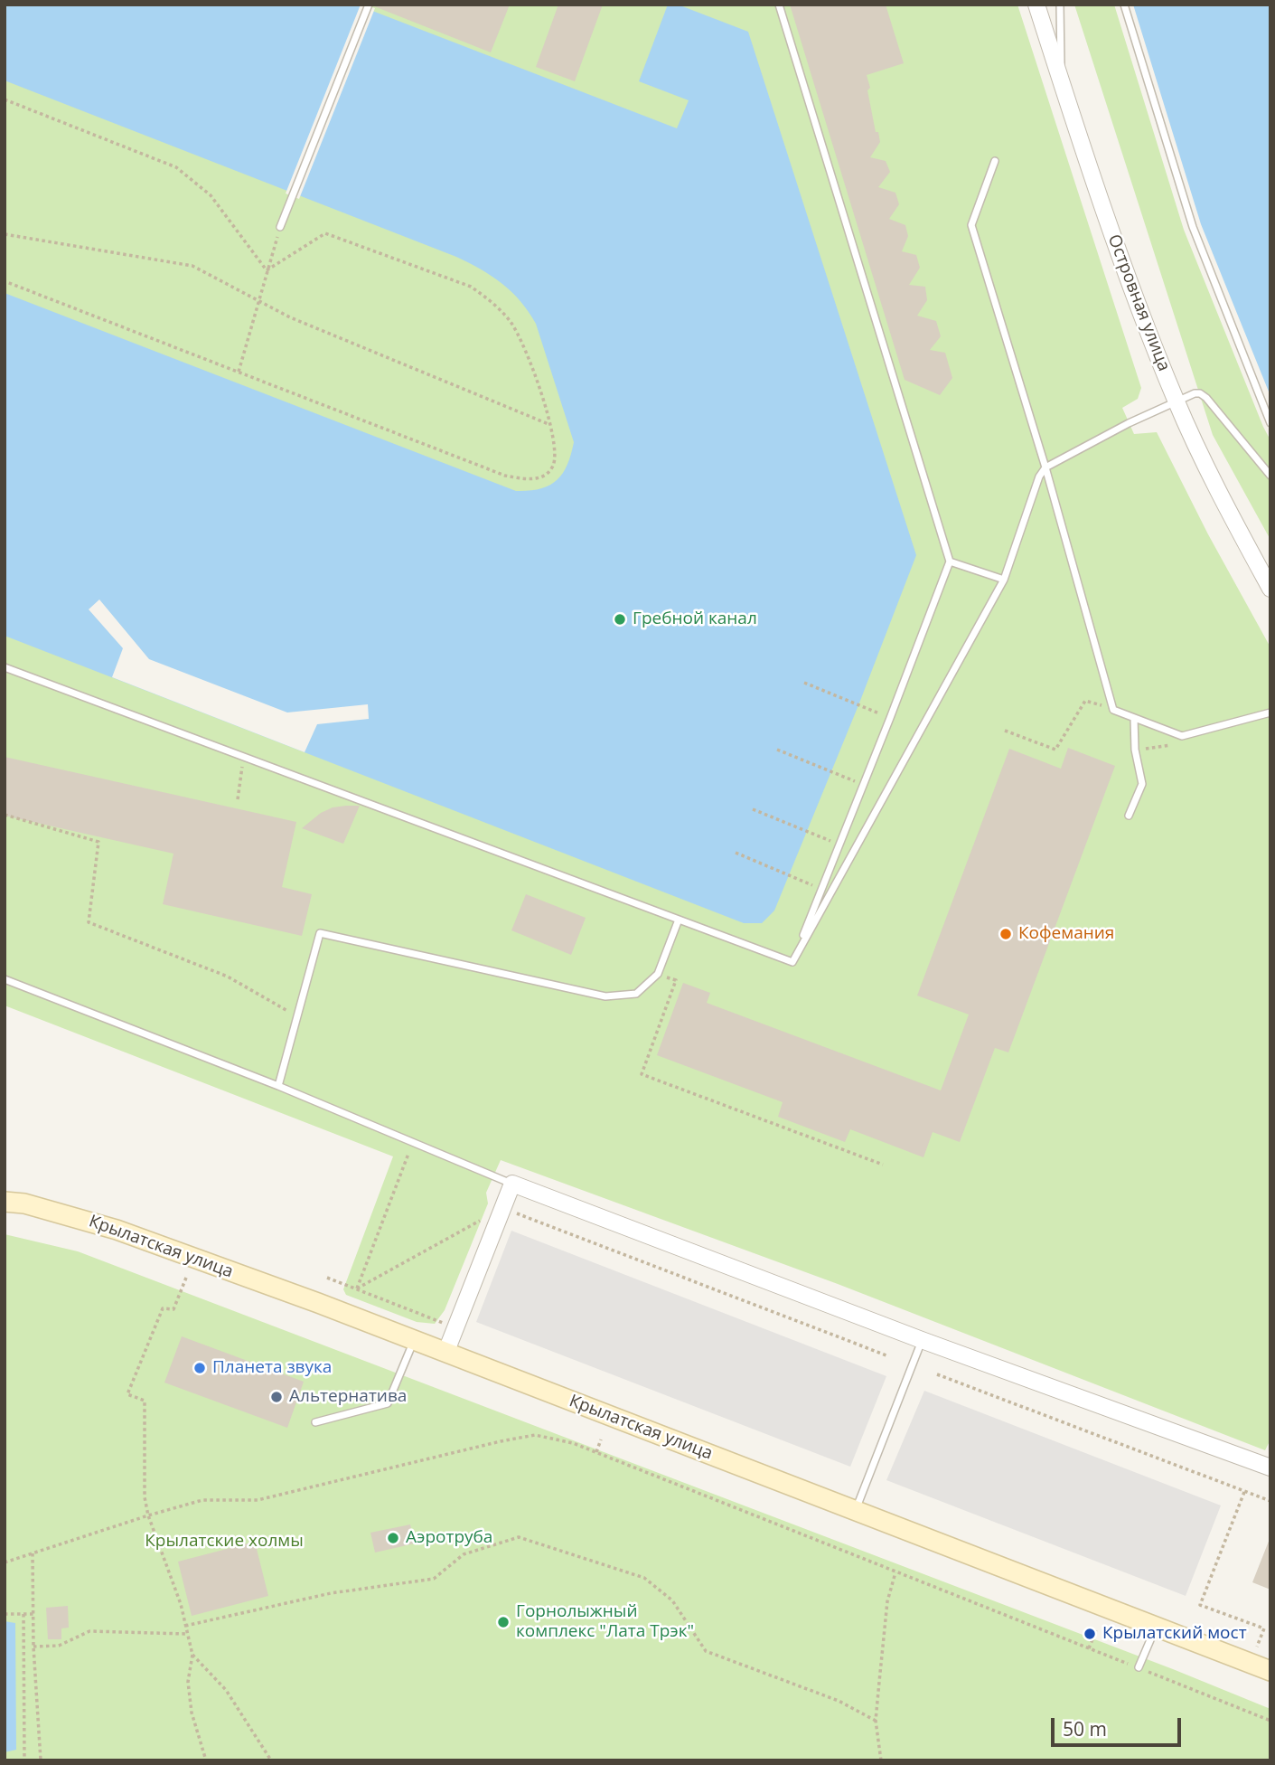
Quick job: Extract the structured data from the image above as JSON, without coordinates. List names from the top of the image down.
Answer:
{
  "streets": {
    "main road": ["Крылатская улица"],
    "street": ["Островная улица"]
  },
  "parks": ["Крылатские холмы"],
  "places": [
    "Гребной канал",
    "Кофемания",
    "Планета звука",
    "Альтернатива",
    "Аэротруба",
    "Горнолыжный комплекс \"Лата Трэк\"",
    "Крылатский мост"
  ],
  "scale_bar": "50 m"
}
